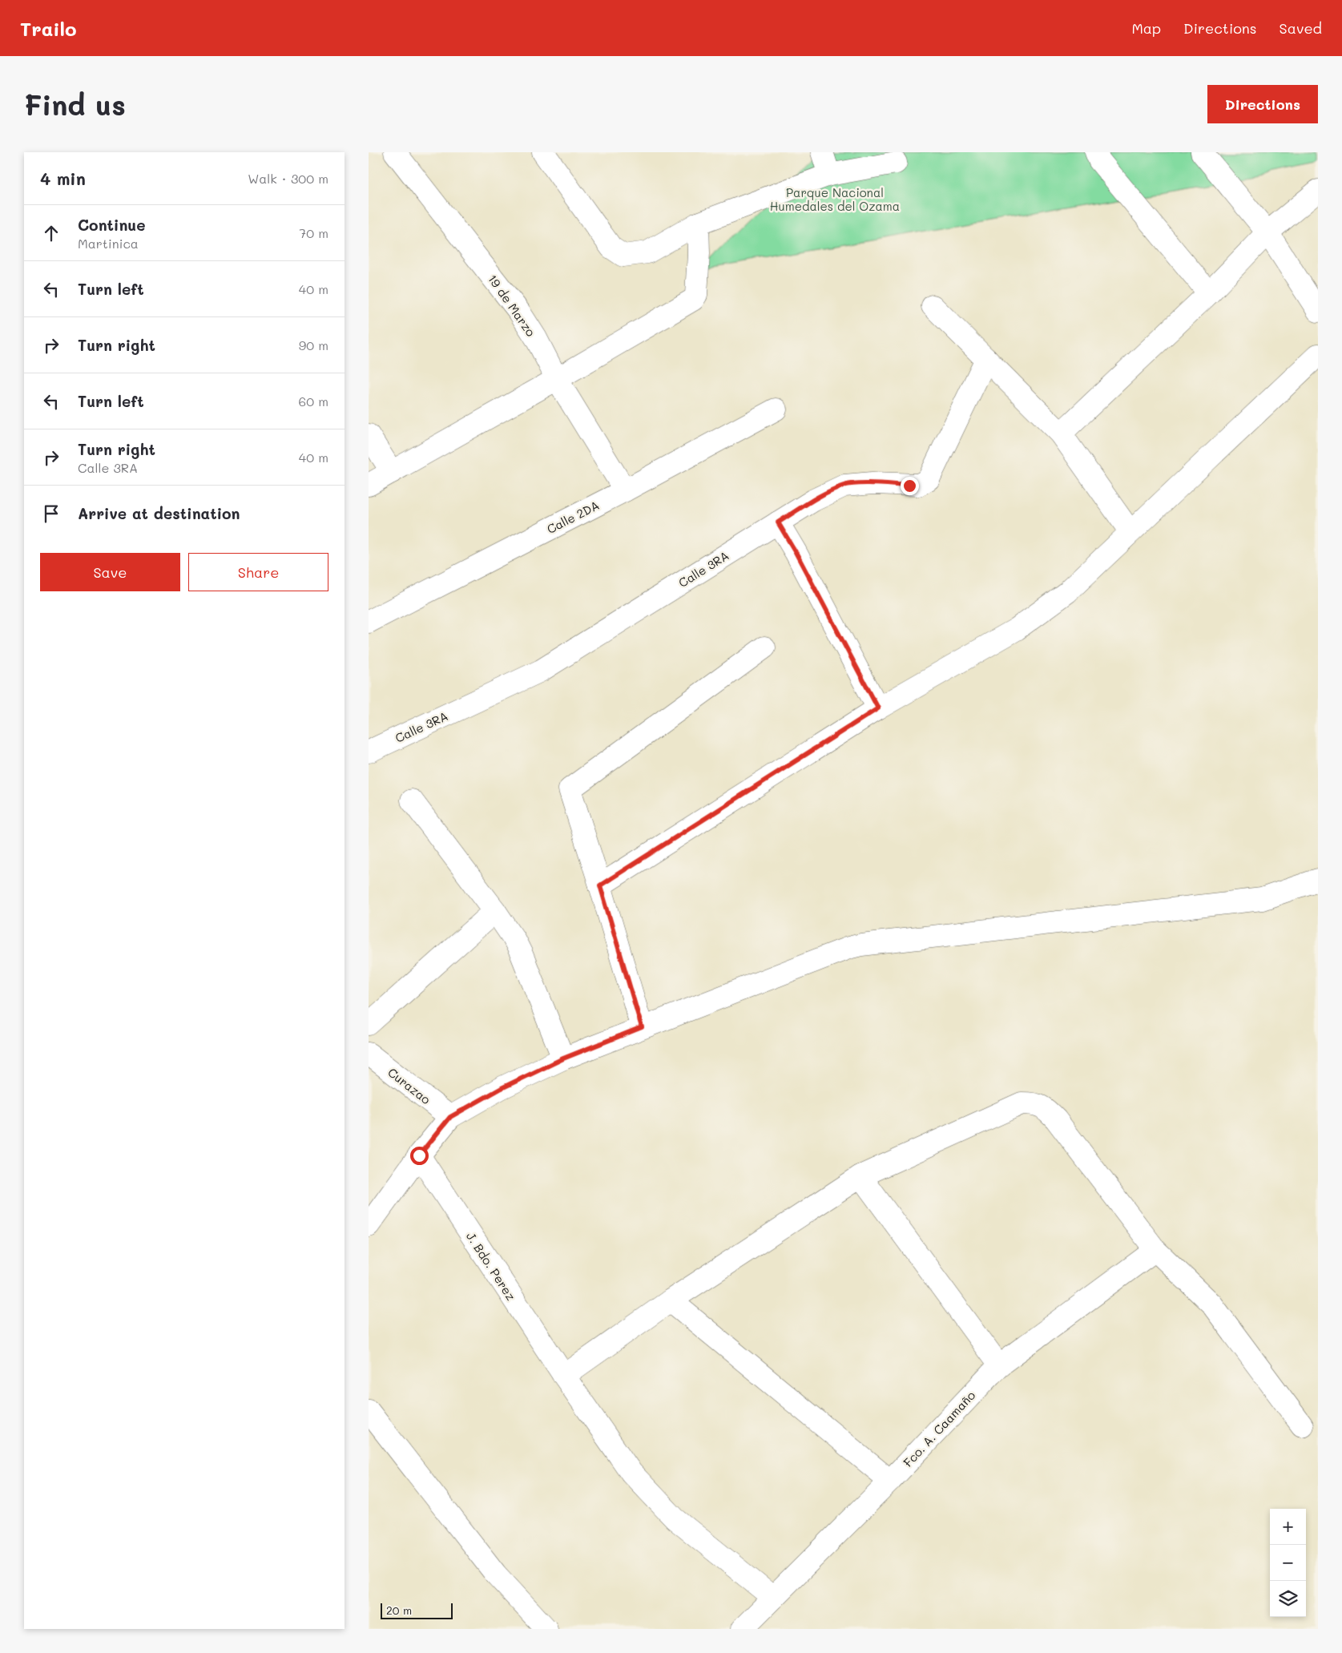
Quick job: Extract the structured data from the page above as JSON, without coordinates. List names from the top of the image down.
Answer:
{
  "streets": {
    "street": [
      "19 de Marzo",
      "Calle 2DA",
      "Calle 3RA",
      "Curazao",
      "J. Bdo. Perez",
      "Fco. A. Caamaño"
    ]
  },
  "crossings": [
    ["19 de Marzo", "Calle 2DA"],
    ["J. Bdo. Perez", "Fco. A. Caamaño"]
  ],
  "parks": ["Parque Nacional Humedales del Ozama"],
  "scale_bar": "20 m",
  "page": {
    "header": "Trailo",
    "nav": ["Map", "Directions", "Saved"],
    "buttons": [
      "Directions",
      ["Save", "Share"]
    ],
    "title": "Find us",
    "heading": ["4 min", "Walk · 300 m"],
    "list": [
      ["Continue", "Martinica", "70 m"],
      ["Turn left", "40 m"],
      ["Turn right", "90 m"],
      ["Turn left", "60 m"],
      ["Turn right", "Calle 3RA", "40 m"],
      "Arrive at destination"
    ],
    "map_buttons": ["+", "−"],
    "scale": "20 m"
  }
}
